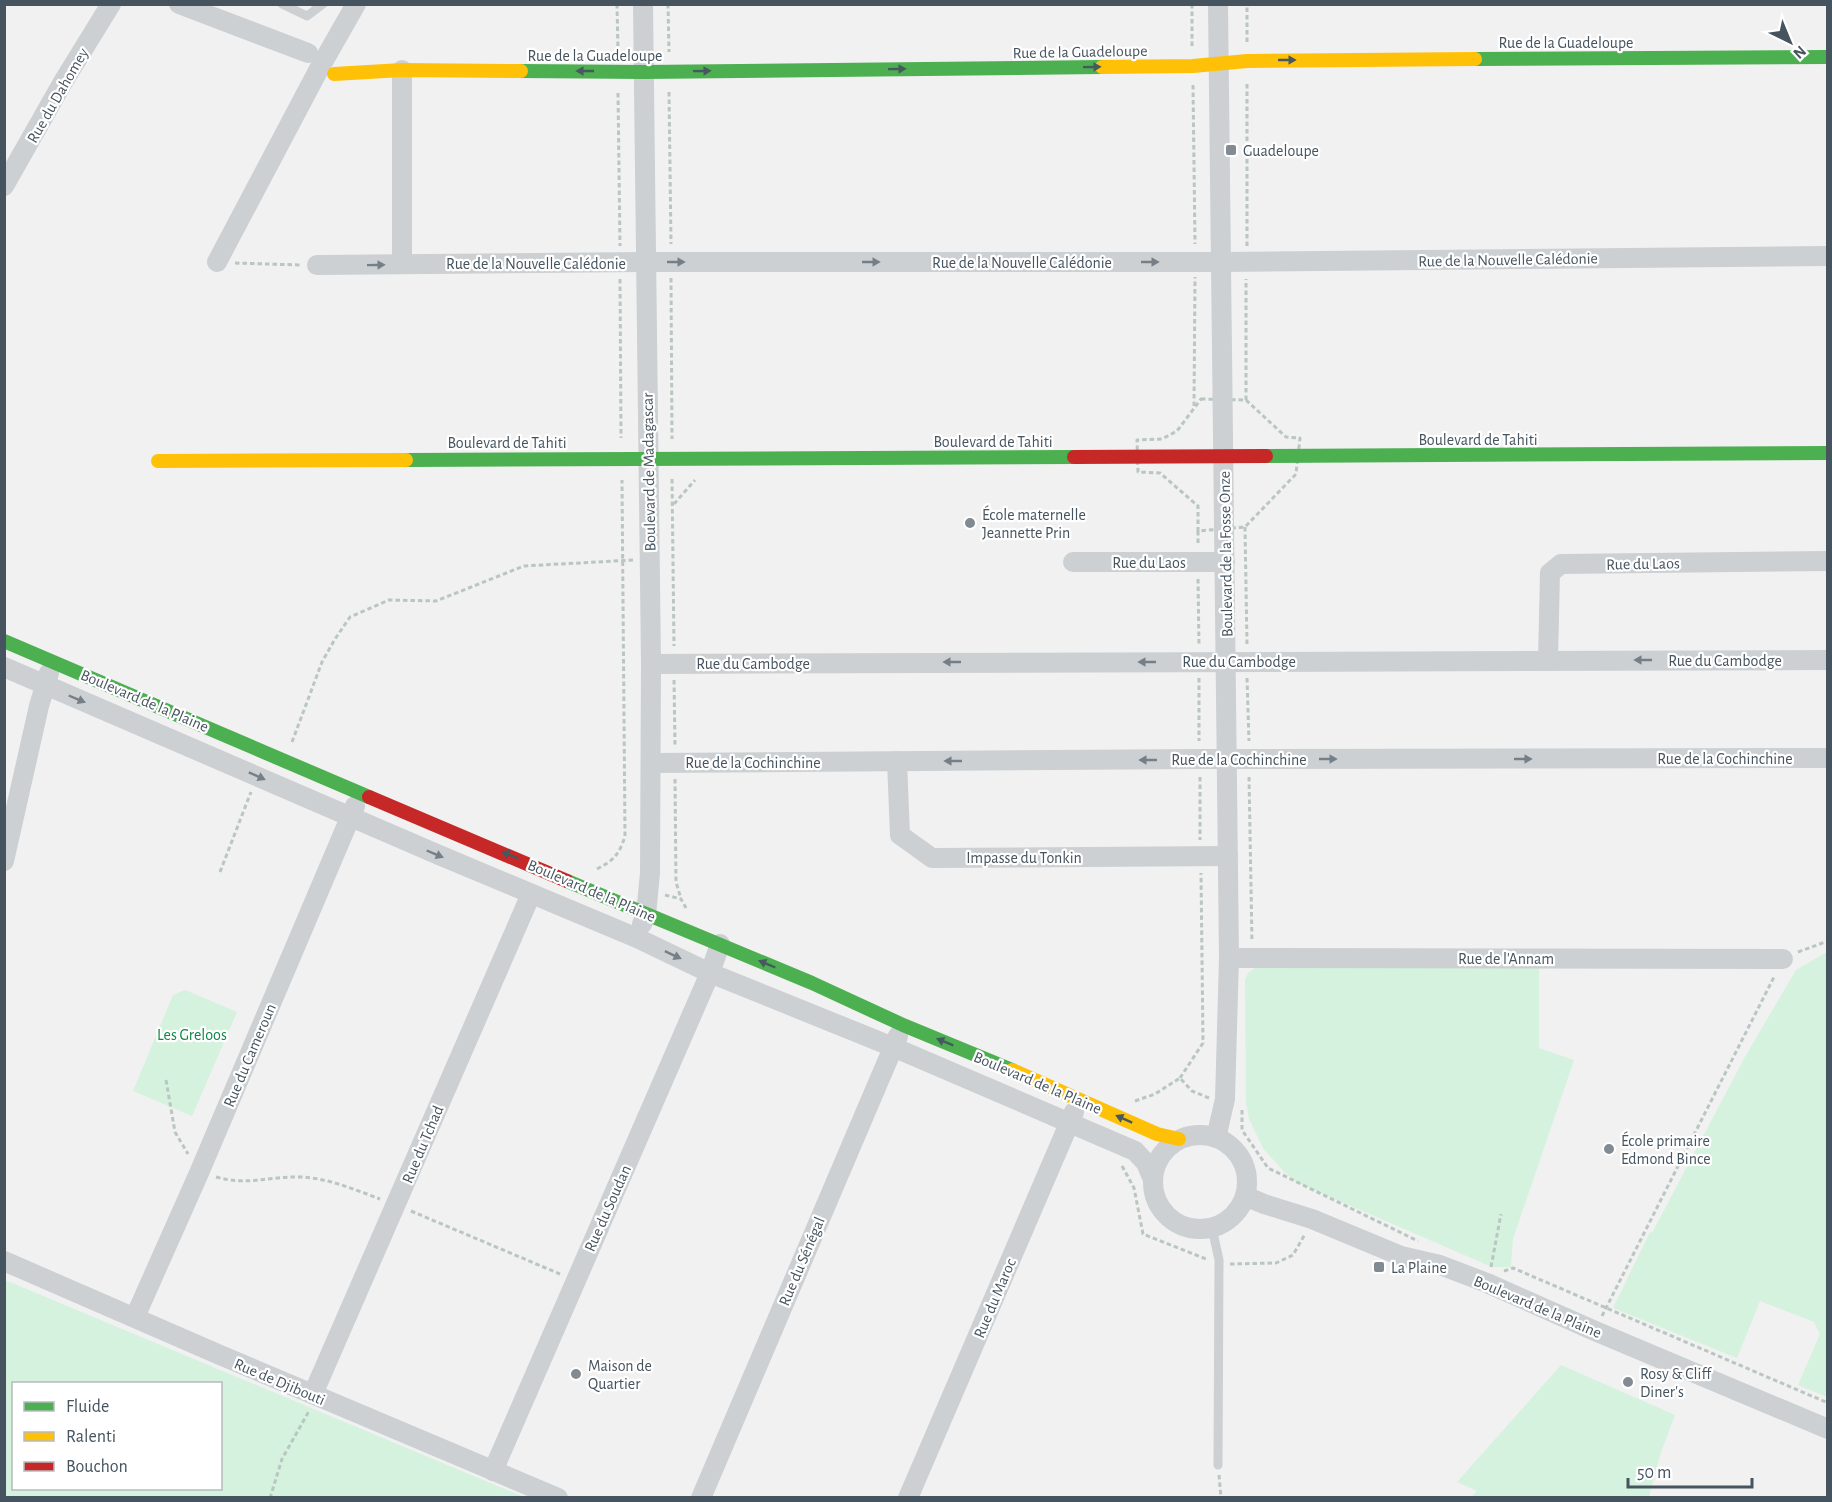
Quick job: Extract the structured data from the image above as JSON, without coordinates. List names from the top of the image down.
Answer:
{
  "streets": {
    "street": [
      "Rue de la Guadeloupe",
      "Rue du Dahomey",
      "Rue de la Nouvelle Calédonie",
      "Boulevard de Tahiti",
      "Boulevard de Madagascar",
      "Boulevard de la Fosse Onze",
      "Rue du Laos",
      "Rue du Cambodge",
      "Boulevard de la Plaine",
      "Rue de la Cochinchine",
      "Impasse du Tonkin",
      "Rue de l'Annam",
      "Rue du Cameroun",
      "Rue du Tchad",
      "Rue du Soudan",
      "Rue du Sénégal",
      "Rue du Maroc",
      "Rue de Djibouti"
    ]
  },
  "crossings": [
    ["Rue de la Guadeloupe", "Boulevard de Madagascar"],
    ["Rue de la Guadeloupe", "Boulevard de la Fosse Onze"],
    ["Rue de la Nouvelle Calédonie", "Boulevard de Madagascar"],
    ["Rue de la Nouvelle Calédonie", "Boulevard de la Fosse Onze"],
    ["Boulevard de Tahiti", "Boulevard de Madagascar"],
    ["Boulevard de Tahiti", "Boulevard de la Fosse Onze"],
    ["Boulevard de Madagascar", "Rue du Cambodge"],
    ["Boulevard de Madagascar", "Boulevard de la Plaine"],
    ["Boulevard de Madagascar", "Rue de la Cochinchine"],
    ["Boulevard de la Fosse Onze", "Rue du Laos"],
    ["Boulevard de la Fosse Onze", "Rue du Cambodge"],
    ["Boulevard de la Fosse Onze", "Boulevard de la Plaine"],
    ["Boulevard de la Fosse Onze", "Rue de la Cochinchine"],
    ["Boulevard de la Fosse Onze", "Impasse du Tonkin"],
    ["Boulevard de la Fosse Onze", "Rue de l'Annam"],
    ["Rue du Laos", "Rue du Cambodge"],
    ["Boulevard de la Plaine", "Rue du Cameroun"],
    ["Boulevard de la Plaine", "Rue du Tchad"],
    ["Boulevard de la Plaine", "Rue du Soudan"],
    ["Boulevard de la Plaine", "Rue du Sénégal"],
    ["Boulevard de la Plaine", "Rue du Maroc"],
    ["Rue de la Cochinchine", "Impasse du Tonkin"],
    ["Rue du Cameroun", "Rue de Djibouti"],
    ["Rue du Tchad", "Rue de Djibouti"],
    ["Rue du Soudan", "Rue de Djibouti"]
  ],
  "one_way": ["Rue de la Nouvelle Calédonie", "Rue du Cambodge"],
  "parks": ["Les Greloos"],
  "places": {
    "transit": ["Guadeloupe", "La Plaine"],
    "other": [
      "École maternelle Jeannette Prin",
      "École primaire Edmond Bince",
      "Maison de Quartier",
      "Rosy & Cliff Diner's"
    ]
  },
  "legend": ["Fluide", "Ralenti", "Bouchon"],
  "scale_bar": "50 m",
  "north": "bottom right"
}
